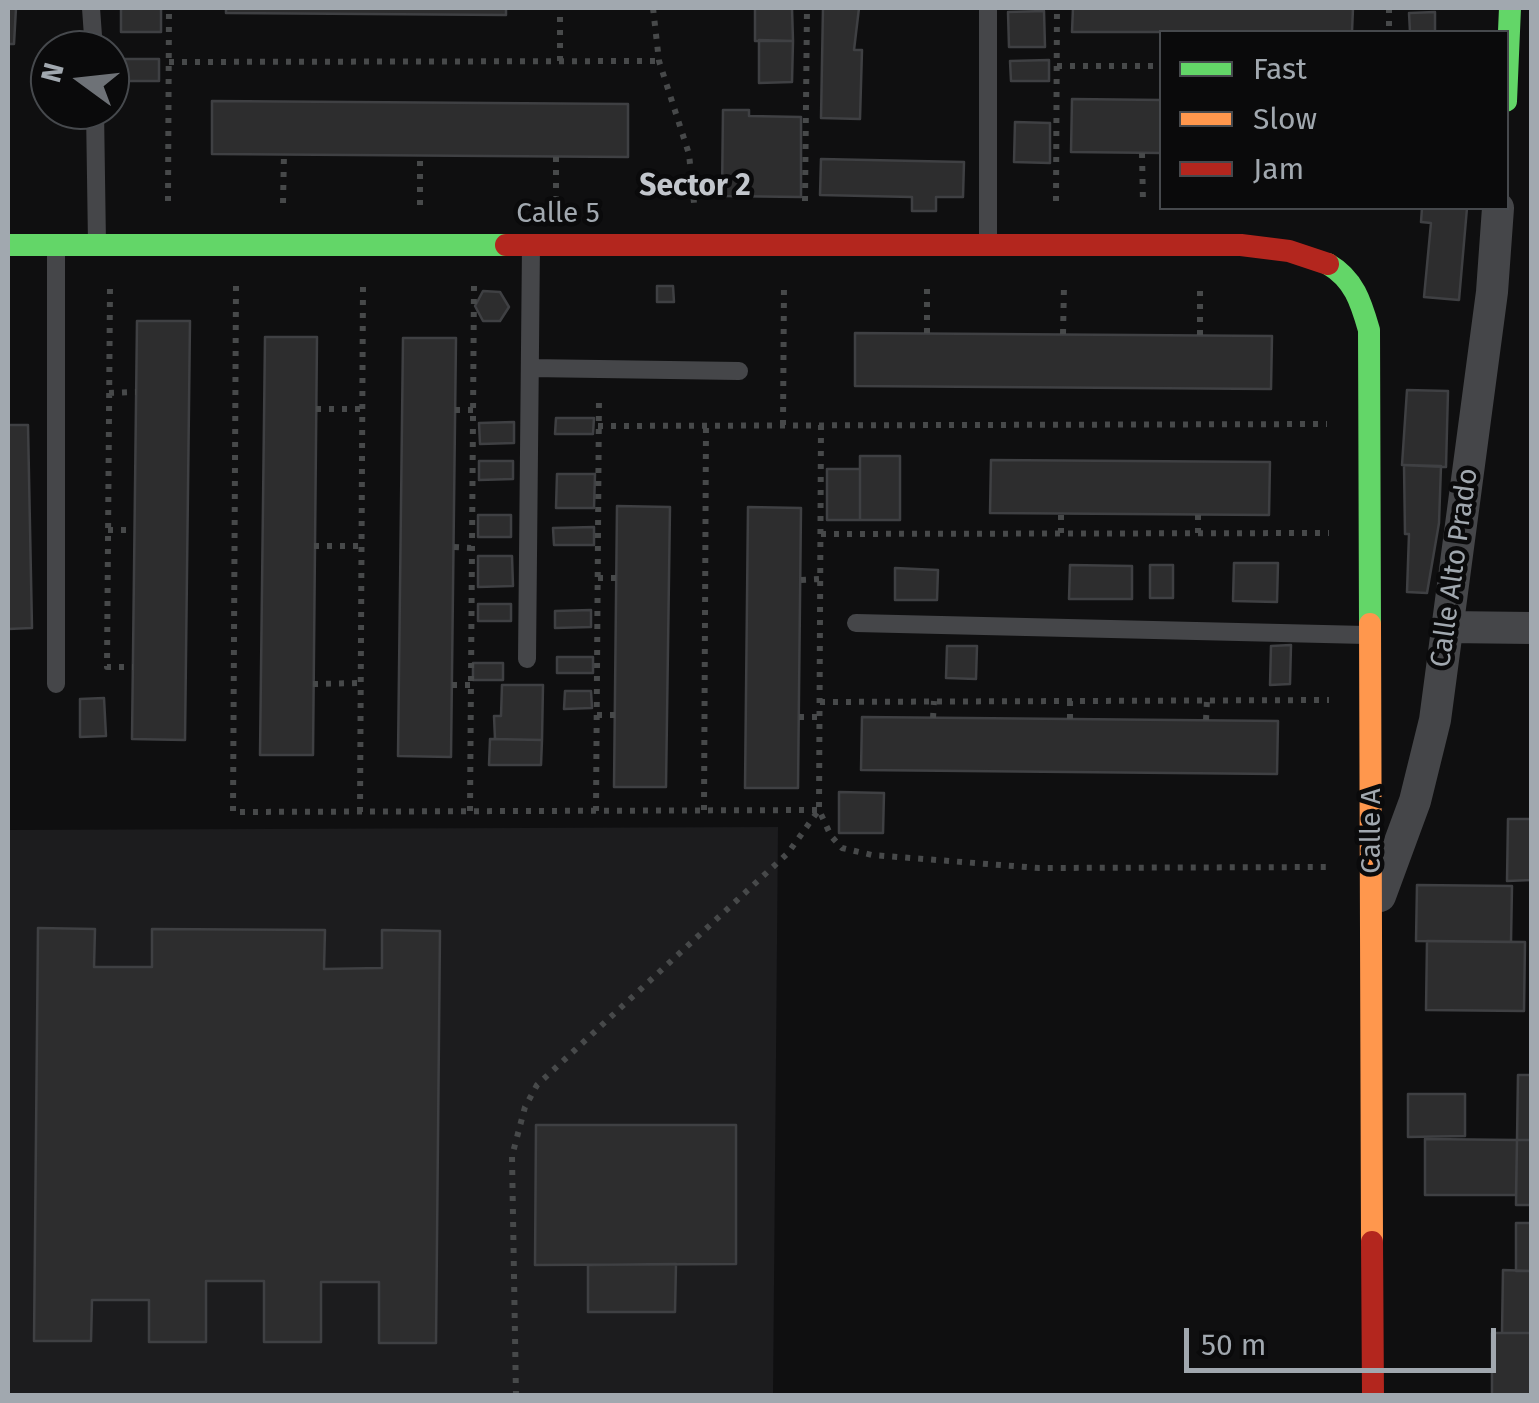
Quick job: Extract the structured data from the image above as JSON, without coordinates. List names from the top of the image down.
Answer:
{
  "streets": {
    "street": ["Calle 5", "Calle Alto Prado", "Calle A"]
  },
  "crossings": [
    ["Calle 5", "Calle A"],
    ["Calle Alto Prado", "Calle A"]
  ],
  "districts": ["Sector 2"],
  "legend": ["Fast", "Slow", "Jam"],
  "scale_bar": "50 m",
  "north": "left"
}
